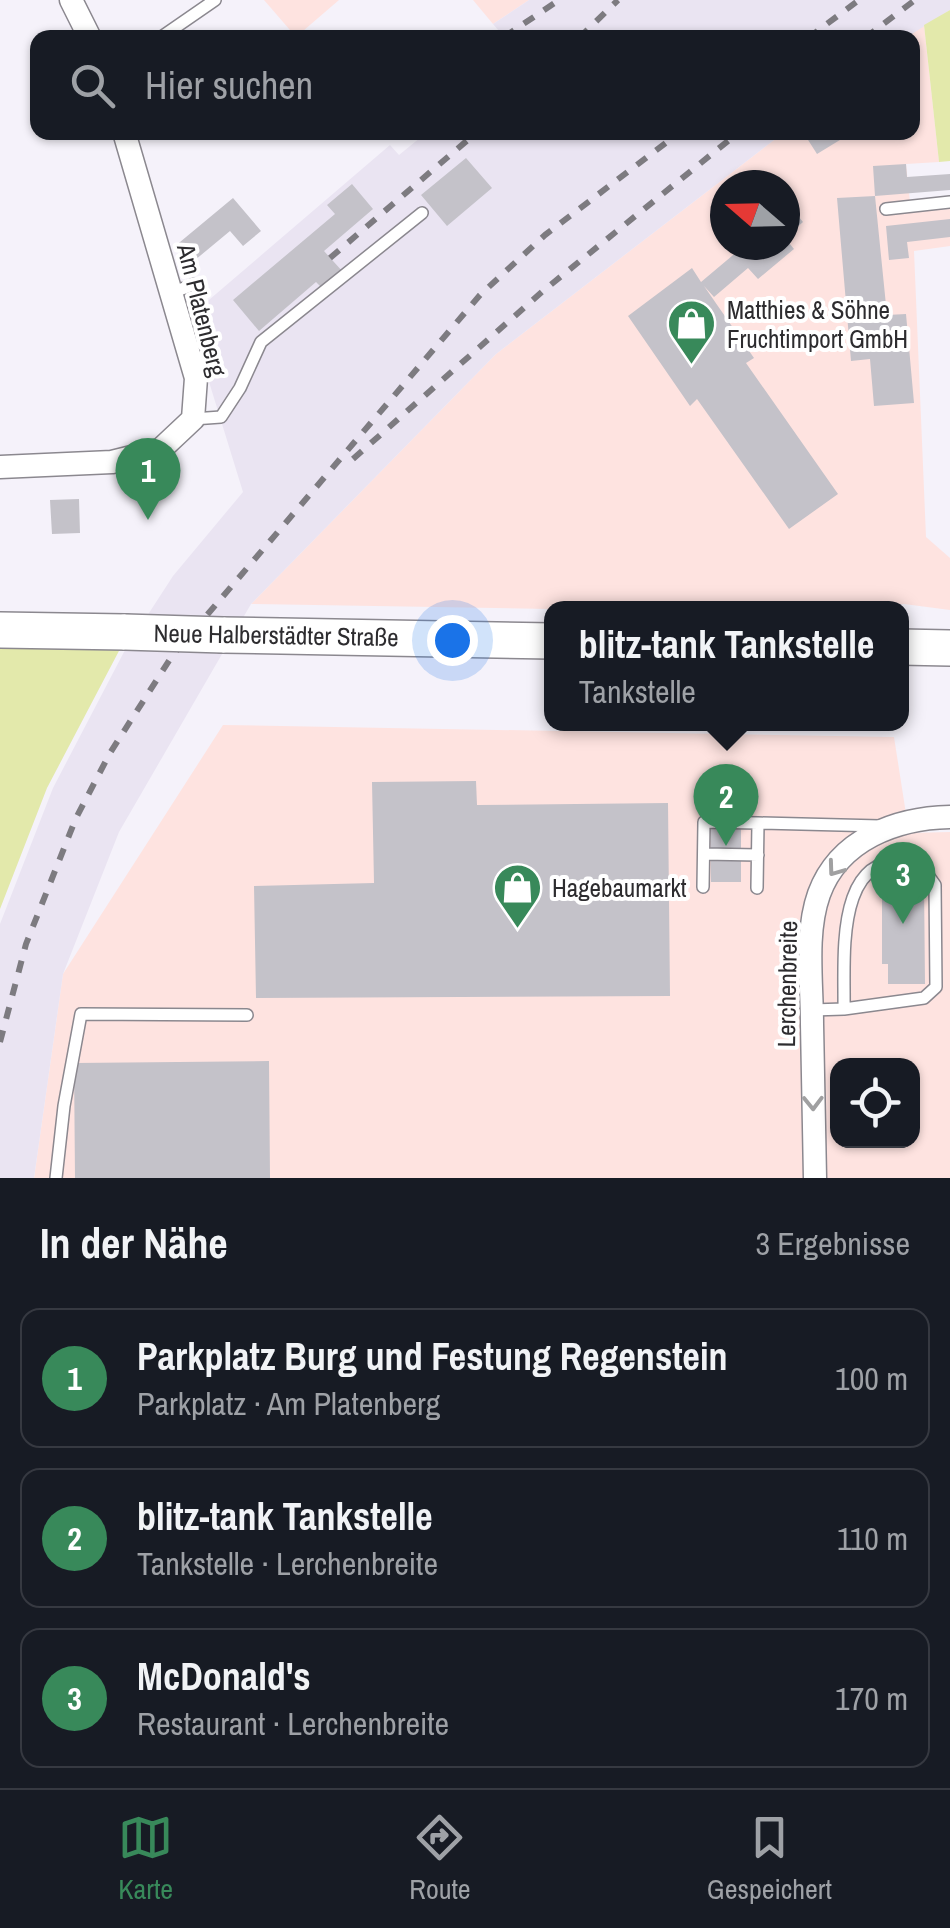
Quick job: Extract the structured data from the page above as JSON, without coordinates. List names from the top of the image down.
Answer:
{
  "streets": {
    "main road": ["Neue Halberstädter Straße"],
    "street": ["Am Platenberg", "Lerchenbreite"]
  },
  "one_way": ["Lerchenbreite"],
  "places": {
    "shop": ["Matthies & Söhne Fruchtimport GmbH", "Hagebaumarkt"]
  },
  "north": "left",
  "page": {
    "search": "Hier suchen",
    "pins": ["1", "2", "3"],
    "popup": ["blitz-tank Tankstelle", "Tankstelle"],
    "heading": ["In der Nähe", "3 Ergebnisse"],
    "list": [
      {
        "mark": "1",
        "name": "Parkplatz Burg und Festung Regenstein",
        "note": "Parkplatz · Am Platenberg",
        "value": "100 m"
      },
      {
        "mark": "2",
        "name": "blitz-tank Tankstelle",
        "note": "Tankstelle · Lerchenbreite",
        "value": "110 m"
      },
      {
        "mark": "3",
        "name": "McDonald's",
        "note": "Restaurant · Lerchenbreite",
        "value": "170 m"
      }
    ],
    "nav": ["Karte", "Route", "Gespeichert"]
  }
}
